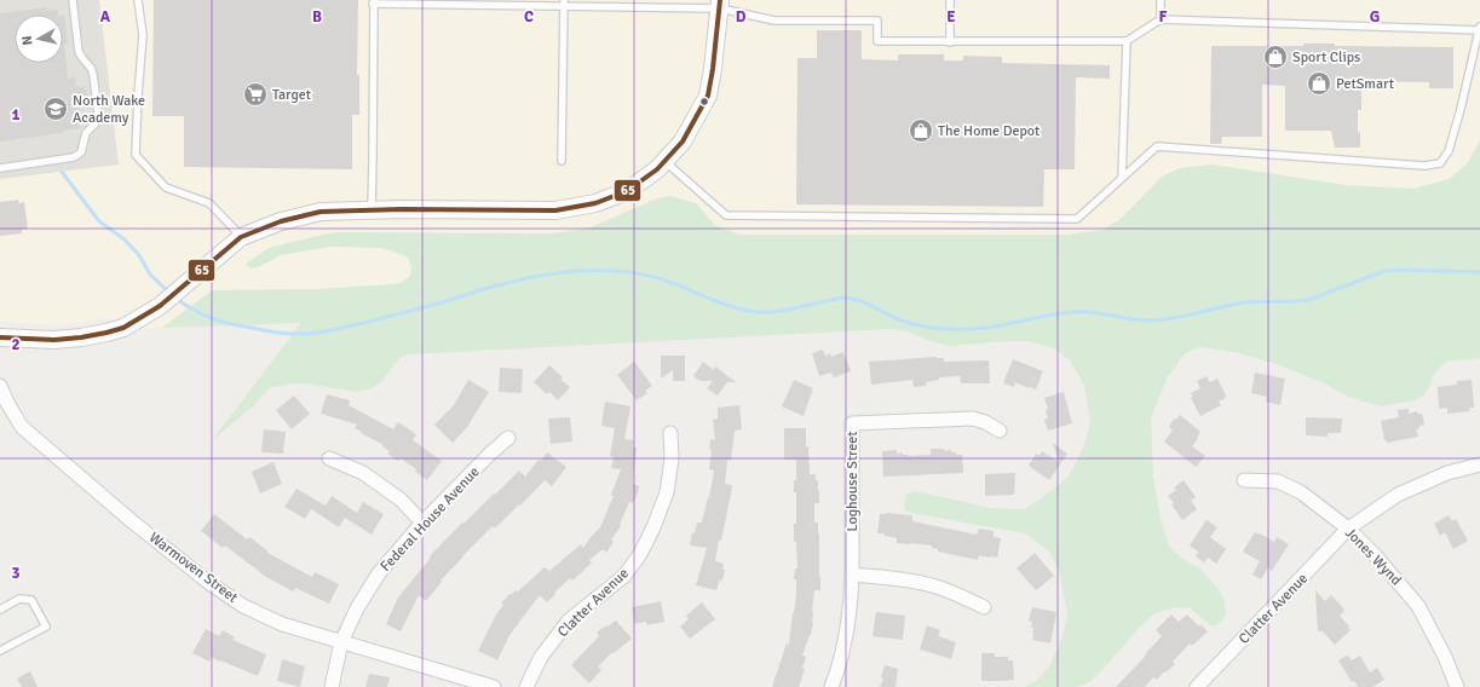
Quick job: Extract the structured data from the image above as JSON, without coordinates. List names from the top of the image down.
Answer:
{
  "streets": {
    "street": [
      "Loghouse Street",
      "Federal House Avenue",
      "Jones Wynd",
      "Warmoven Street",
      "Clatter Avenue"
    ]
  },
  "crossings": [
    ["Federal House Avenue", "Warmoven Street"],
    ["Jones Wynd", "Clatter Avenue"]
  ],
  "places": {
    "shop": ["Sport Clips", "PetSmart", "The Home Depot"],
    "supermarket": ["Target"],
    "school or university": ["North Wake Academy"]
  },
  "lines": ["transit line 65"],
  "north": "left",
  "grid": {
    "columns": [
      "A",
      "B",
      "C",
      "D",
      "E",
      "F",
      "G"
    ],
    "rows": ["1", "2", "3"]
  }
}
